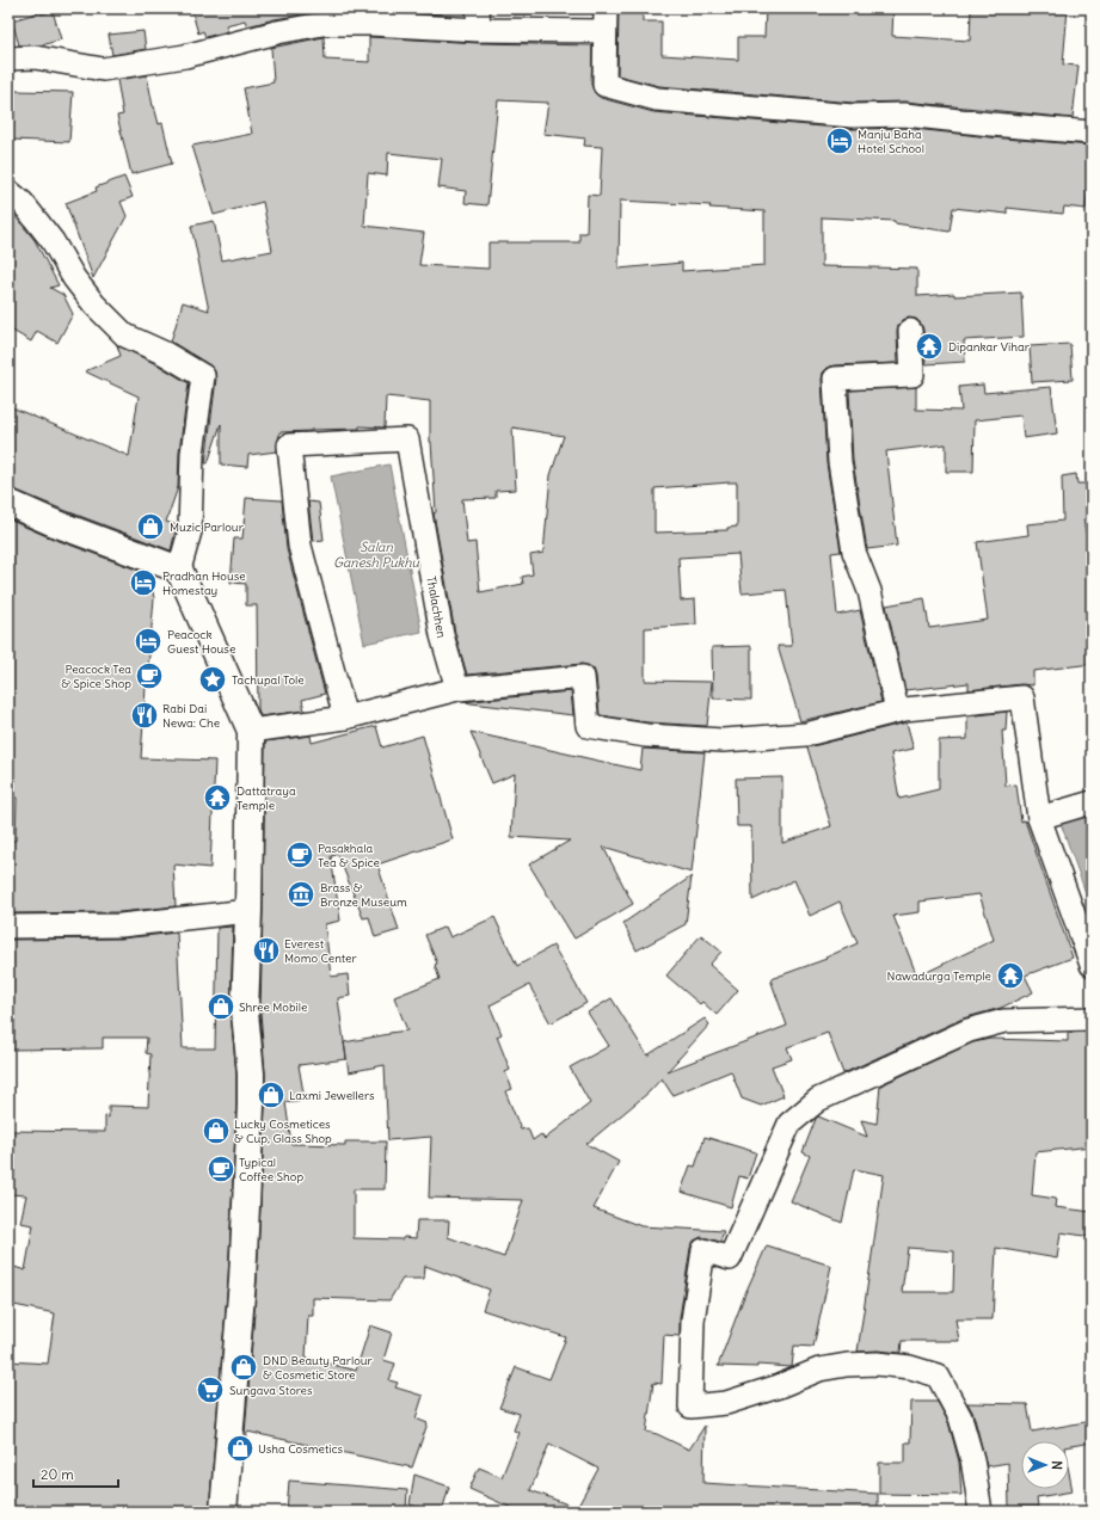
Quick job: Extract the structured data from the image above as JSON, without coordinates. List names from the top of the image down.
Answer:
{
  "streets": {
    "street": ["Thalachhen"]
  },
  "water": ["Salan Ganesh Pukhu"],
  "places": {
    "hotel": ["Manju Baha Hotel School", "Pradhan House Homestay", "Peacock Guest House"],
    "temple": ["Dipankar Vihar", "Dattatraya Temple", "Nawadurga Temple"],
    "shop": [
      "Muzic Parlour",
      "Shree Mobile",
      "Laxmi Jewellers",
      "Lucky Cosmetices & Cup, Glass Shop",
      "DND Beauty Parlour & Cosmetic Store",
      "Usha Cosmetics"
    ],
    "cafe": ["Peacock Tea & Spice Shop", "Pasakhala Tea & Spice", "Typical Coffee Shop"],
    "place": ["Tachupal Tole"],
    "restaurant": ["Rabi Dai Newa: Che", "Everest Momo Center"],
    "museum": ["Brass & Bronze Museum"],
    "supermarket": ["Sungava Stores"]
  },
  "scale_bar": "20 m",
  "north": "right"
}
